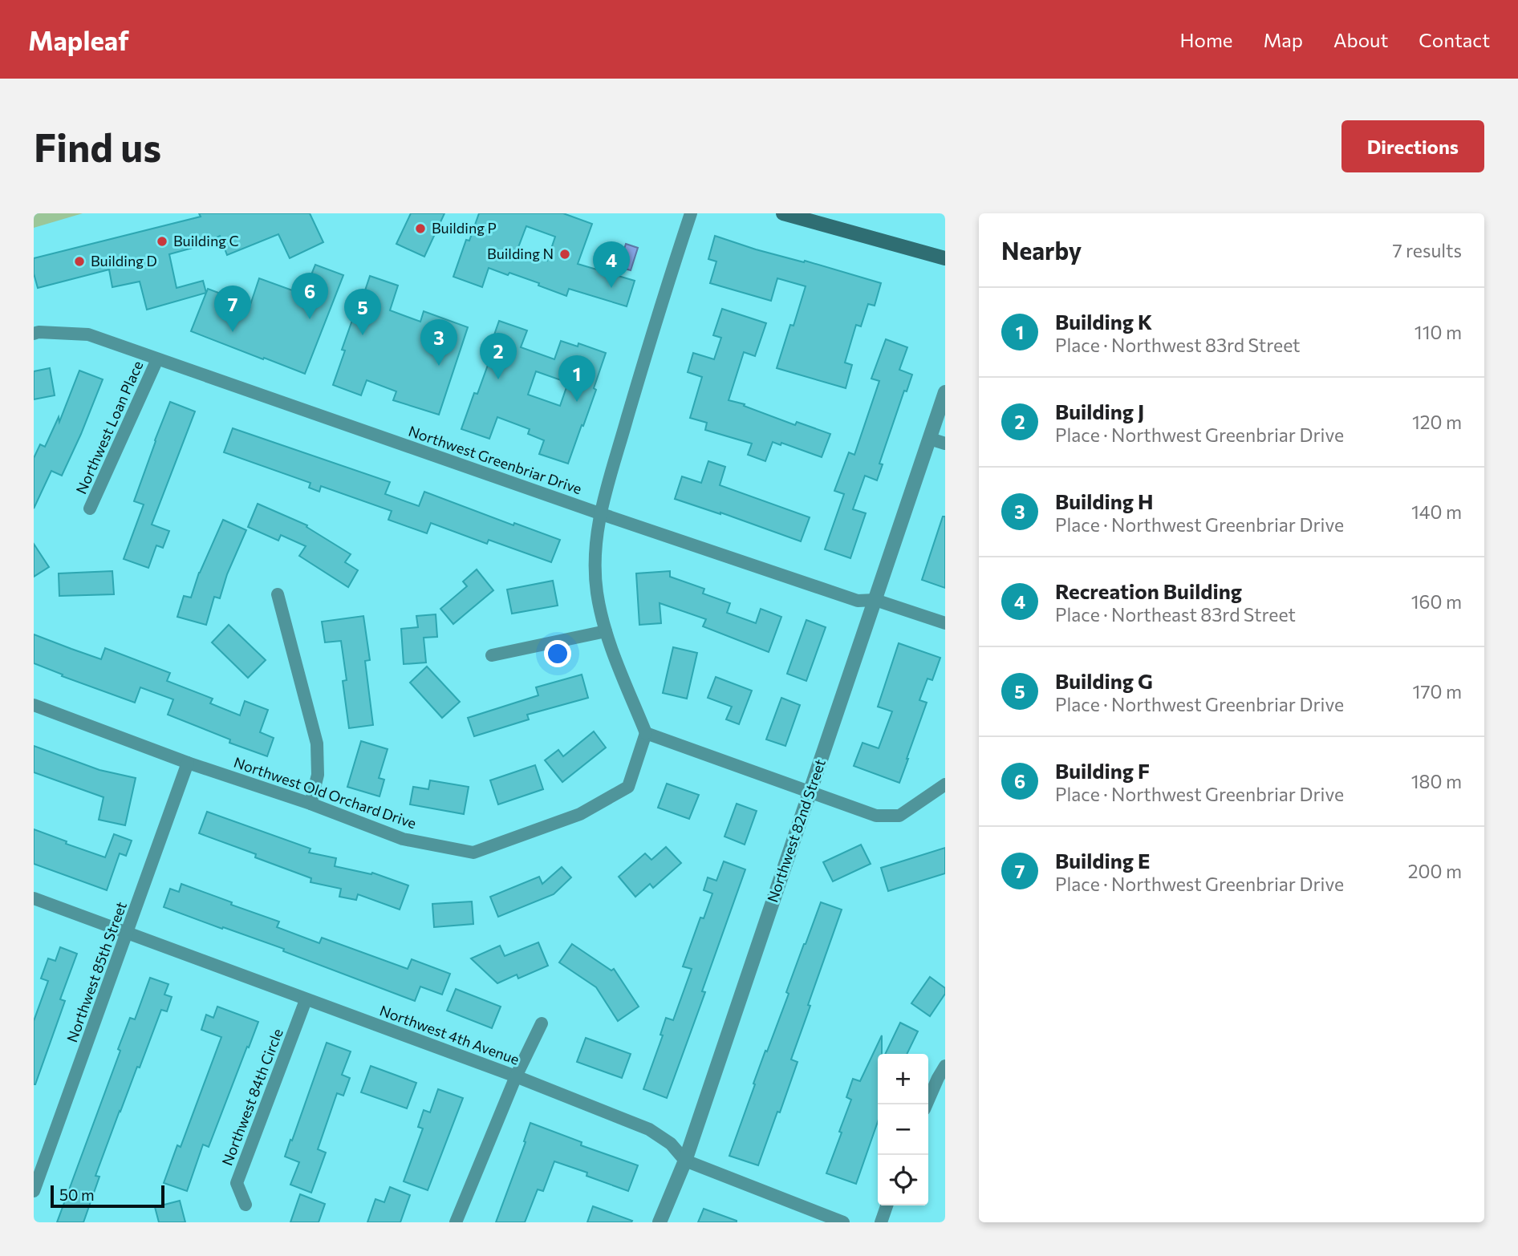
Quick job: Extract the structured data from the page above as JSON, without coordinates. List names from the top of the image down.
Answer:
{
  "streets": {
    "street": [
      "Northwest Loan Place",
      "Northwest Greenbriar Drive",
      "Northwest Old Orchard Drive",
      "Northwest 82nd Street",
      "Northwest 85th Street",
      "Northwest 4th Avenue",
      "Northwest 84th Circle"
    ]
  },
  "crossings": [
    ["Northwest Loan Place", "Northwest Greenbriar Drive"],
    ["Northwest Greenbriar Drive", "Northwest 82nd Street"],
    ["Northwest Old Orchard Drive", "Northwest 85th Street"],
    ["Northwest 82nd Street", "Northwest 4th Avenue"],
    ["Northwest 85th Street", "Northwest 4th Avenue"],
    ["Northwest 4th Avenue", "Northwest 84th Circle"]
  ],
  "places": [
    "Building P",
    "Building C",
    "Building N",
    "Building D"
  ],
  "scale_bar": "50 m",
  "page": {
    "header": "Mapleaf",
    "nav": [
      "Home",
      "Map",
      "About",
      "Contact"
    ],
    "buttons": "Directions",
    "title": "Find us",
    "heading": ["Nearby", "7 results"],
    "pins": [
      "4",
      "6",
      "7",
      "5",
      "3",
      "2",
      "1"
    ],
    "list": [
      {
        "mark": "1",
        "name": "Building K",
        "note": "Place · Northwest 83rd Street",
        "value": "110 m"
      },
      {
        "mark": "2",
        "name": "Building J",
        "note": "Place · Northwest Greenbriar Drive",
        "value": "120 m"
      },
      {
        "mark": "3",
        "name": "Building H",
        "note": "Place · Northwest Greenbriar Drive",
        "value": "140 m"
      },
      {
        "mark": "4",
        "name": "Recreation Building",
        "note": "Place · Northeast 83rd Street",
        "value": "160 m"
      },
      {
        "mark": "5",
        "name": "Building G",
        "note": "Place · Northwest Greenbriar Drive",
        "value": "170 m"
      },
      {
        "mark": "6",
        "name": "Building F",
        "note": "Place · Northwest Greenbriar Drive",
        "value": "180 m"
      },
      {
        "mark": "7",
        "name": "Building E",
        "note": "Place · Northwest Greenbriar Drive",
        "value": "200 m"
      }
    ],
    "map_buttons": ["+", "−"],
    "scale": "50 m"
  }
}
